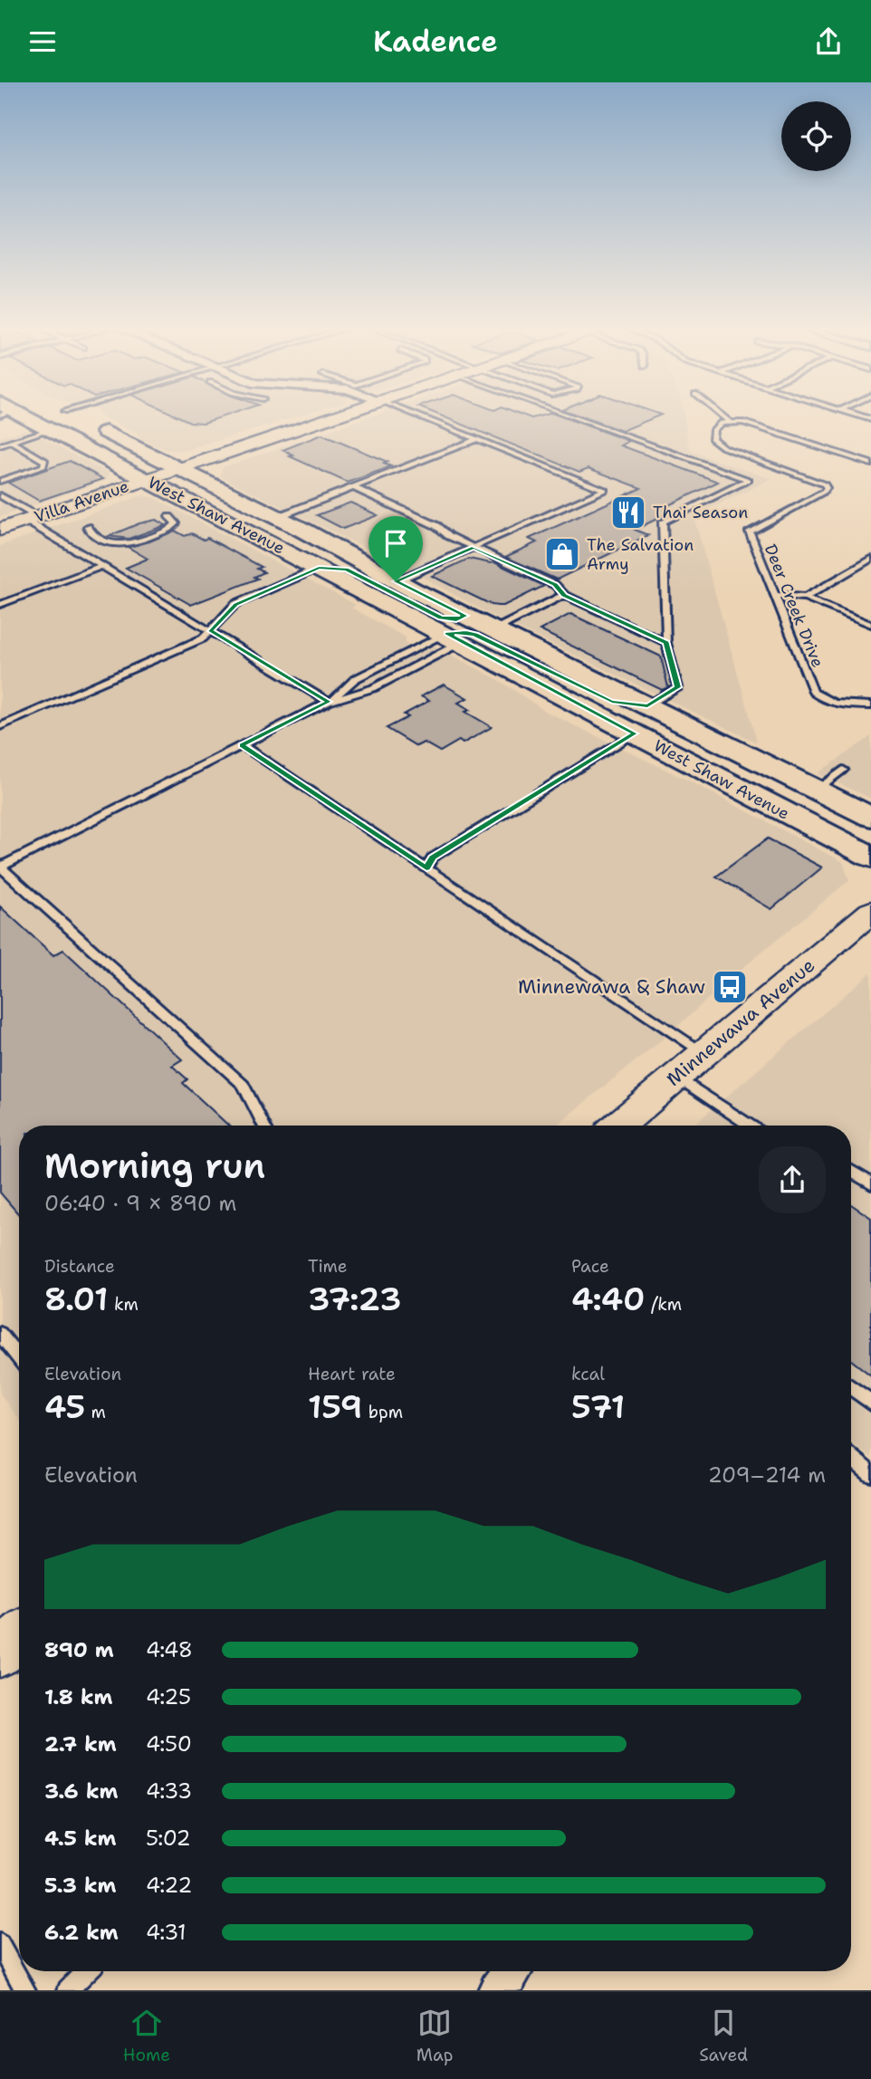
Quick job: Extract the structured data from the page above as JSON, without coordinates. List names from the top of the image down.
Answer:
{
  "streets": {
    "main road": ["Villa Avenue", "West Shaw Avenue", "Minnewawa Avenue"],
    "lane": ["Deer Creek Drive"]
  },
  "crossings": [
    ["Villa Avenue", "West Shaw Avenue"]
  ],
  "places": {
    "restaurant": ["Thai Season"],
    "shop": ["The Salvation Army"],
    "bus stop": ["Minnewawa & Shaw"]
  },
  "page": {
    "header": "Kadence",
    "heading": ["Morning run", "06:40 · 9 × 890 m"],
    "stats": [
      ["Distance", "8.01 km"],
      ["Time", "37:23"],
      ["Pace", "4:40 /km"],
      ["Elevation", "45 m"],
      ["Heart rate", "159 bpm"],
      ["kcal", "571"]
    ],
    "chart": ["Elevation", "209–214 m"],
    "list": [
      {
        "name": "890 m",
        "note": "4:48"
      },
      {
        "name": "1.8 km",
        "note": "4:25"
      },
      {
        "name": "2.7 km",
        "note": "4:50"
      },
      {
        "name": "3.6 km",
        "note": "4:33"
      },
      {
        "name": "4.5 km",
        "note": "5:02"
      },
      {
        "name": "5.3 km",
        "note": "4:22"
      },
      {
        "name": "6.2 km",
        "note": "4:31"
      }
    ],
    "tabs": ["Home", "Map", "Saved"]
  }
}
